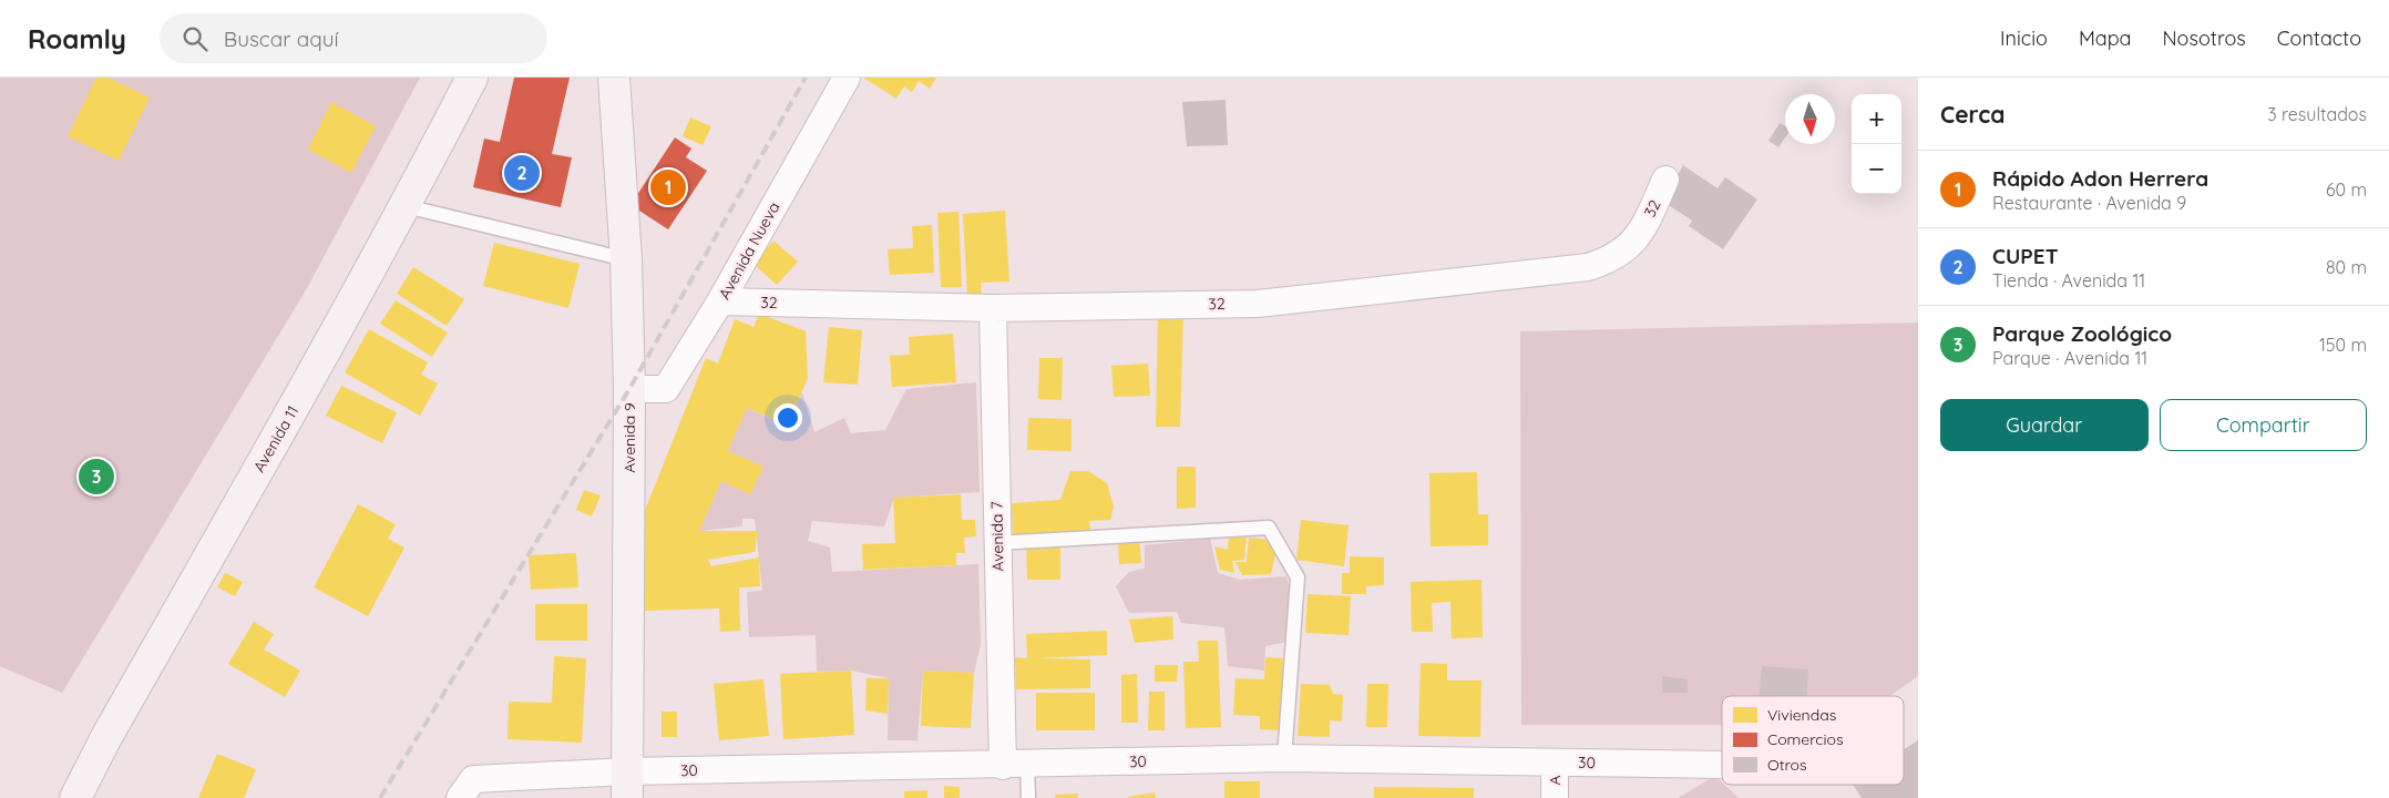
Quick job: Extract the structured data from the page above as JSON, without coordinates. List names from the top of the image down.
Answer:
{
  "streets": {
    "main road": ["Avenida 9", "Avenida 11"],
    "street": [
      "32",
      "Avenida Nueva",
      "Avenida 7",
      "30",
      "A"
    ]
  },
  "crossings": [
    ["32", "Avenida Nueva"],
    ["32", "Avenida 7"],
    ["Avenida Nueva", "Avenida 9"],
    ["Avenida 9", "30"],
    ["Avenida 7", "30"],
    ["30", "A"]
  ],
  "legend": ["Viviendas", "Comercios", "Otros"],
  "north": "bottom",
  "page": {
    "header": "Roamly",
    "search": "Buscar aquí",
    "nav": [
      "Inicio",
      "Mapa",
      "Nosotros",
      "Contacto"
    ],
    "heading": ["Cerca", "3 resultados"],
    "map_buttons": ["+", "−"],
    "list": [
      {
        "mark": "1",
        "name": "Rápido Adon Herrera",
        "note": "Restaurante · Avenida 9",
        "value": "60 m"
      },
      {
        "mark": "2",
        "name": "CUPET",
        "note": "Tienda · Avenida 11",
        "value": "80 m"
      },
      {
        "mark": "3",
        "name": "Parque Zoológico",
        "note": "Parque · Avenida 11",
        "value": "150 m"
      }
    ],
    "pins": ["2", "1", "3"],
    "buttons": ["Guardar", "Compartir"]
  }
}
